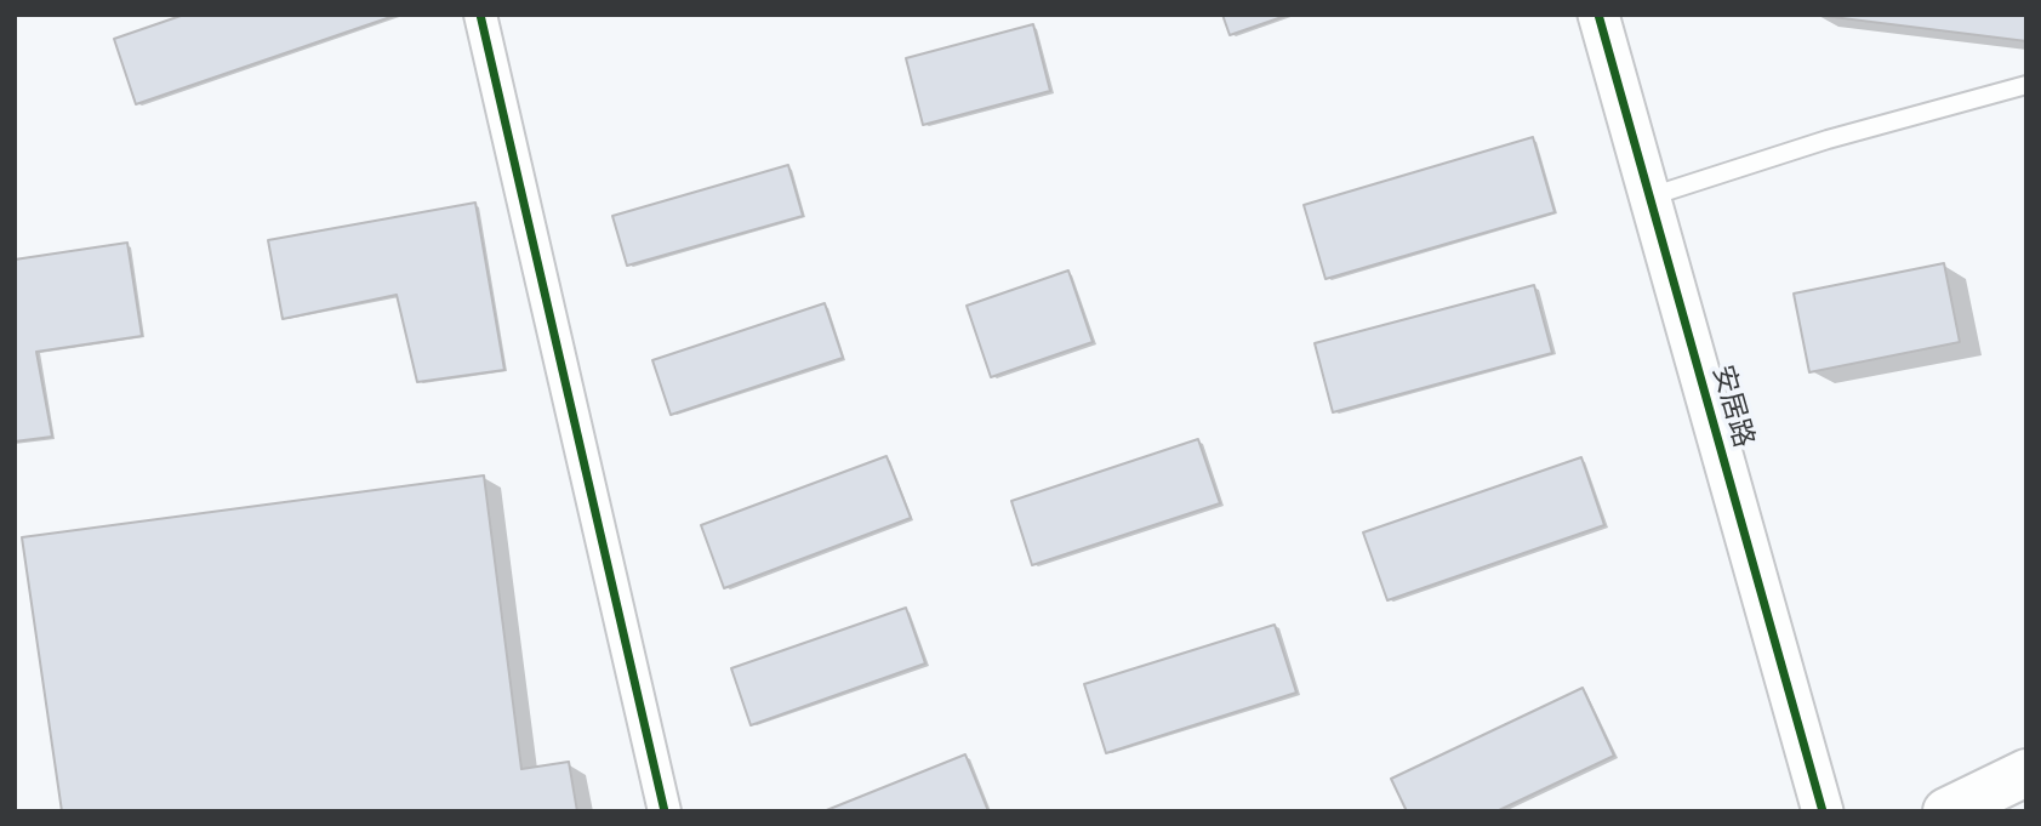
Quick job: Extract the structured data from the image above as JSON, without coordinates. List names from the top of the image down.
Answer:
{
  "streets": {
    "street": ["安居路"]
  }
}
